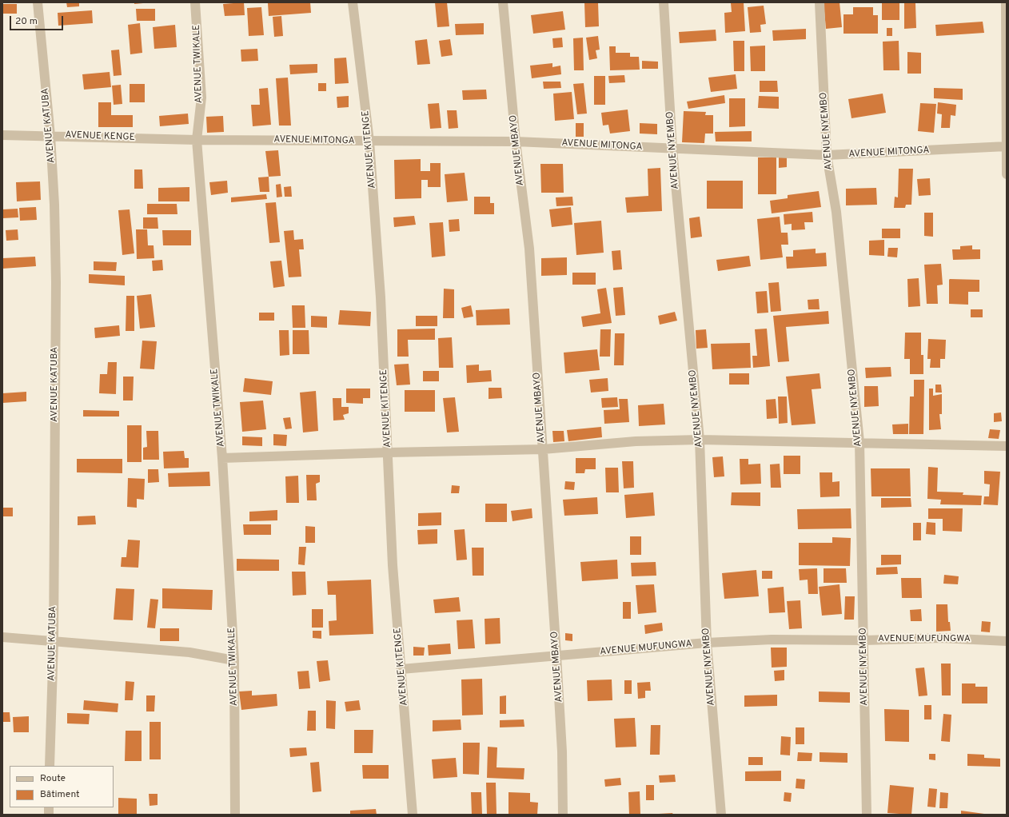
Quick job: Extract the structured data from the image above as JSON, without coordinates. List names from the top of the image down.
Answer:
{
  "streets": {
    "street": [
      "AVENUE TWIKALE",
      "AVENUE KATUBA",
      "AVENUE NYEMBO",
      "AVENUE KENGE",
      "AVENUE MITONGA",
      "AVENUE KITENGE",
      "AVENUE MBAYO",
      "AVENUE MUFUNGWA"
    ]
  },
  "crossings": [
    ["AVENUE TWIKALE", "AVENUE KENGE"],
    ["AVENUE TWIKALE", "AVENUE MITONGA"],
    ["AVENUE KATUBA", "AVENUE KENGE"],
    ["AVENUE NYEMBO", "AVENUE MITONGA"],
    ["AVENUE NYEMBO", "AVENUE MUFUNGWA"],
    ["AVENUE KENGE", "AVENUE MITONGA"],
    ["AVENUE MITONGA", "AVENUE KITENGE"],
    ["AVENUE MITONGA", "AVENUE MBAYO"],
    ["AVENUE KITENGE", "AVENUE MUFUNGWA"],
    ["AVENUE MBAYO", "AVENUE MUFUNGWA"]
  ],
  "legend": ["Route", "Bâtiment"],
  "scale_bar": "20 m"
}
